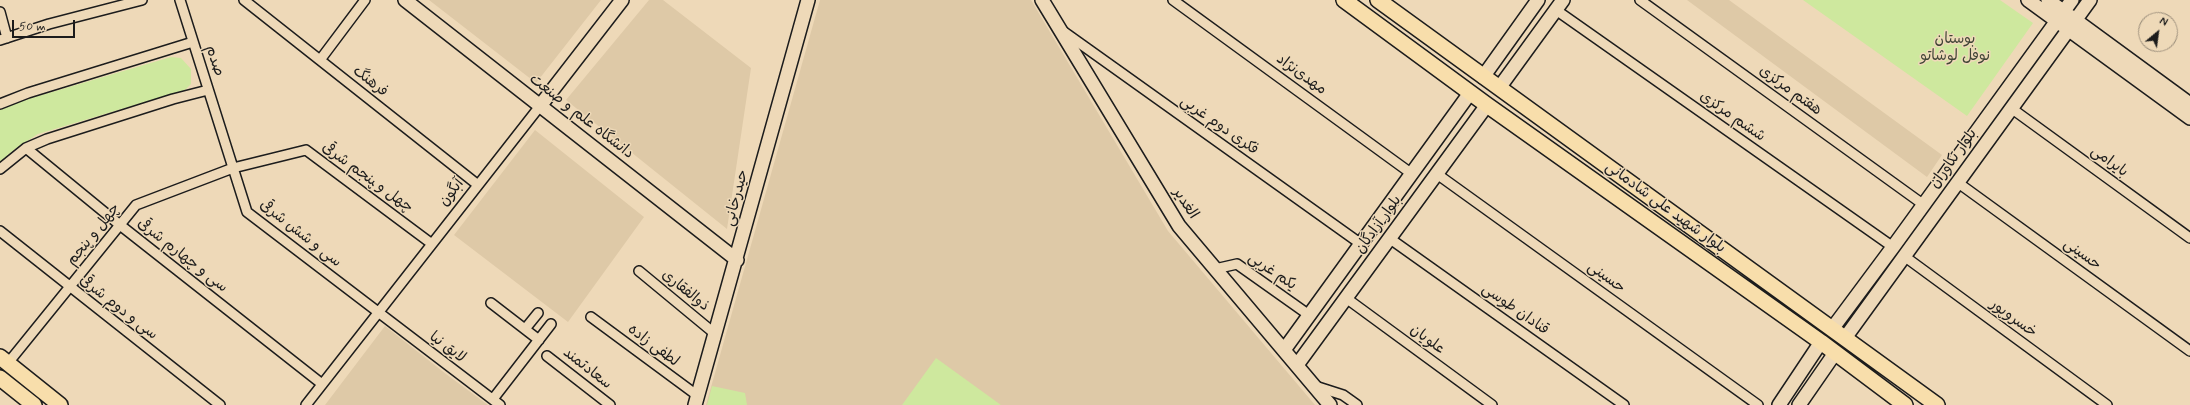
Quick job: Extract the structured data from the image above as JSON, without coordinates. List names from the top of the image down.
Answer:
{
  "streets": {
    "main road": [
      "دانشگاه علم و صنعت",
      "بلوار تکاوران",
      "آبگون",
      "حیدرخانی",
      "الغدیر",
      "بلوار شهید علی شادمانی",
      "بلوار آزادگان"
    ],
    "street": [
      "صدم",
      "مهدی‌نژاد",
      "فرهنگ",
      "هفتم مرکزی",
      "ششم مرکزی",
      "فکری دوم غربی",
      "بایرامی",
      "چهل و ‍پنجم شرقی",
      "سی و شش شرقی",
      "چهل و پنجم",
      "حسینی",
      "سی و چهارم شرقی",
      "یکم غربی",
      "ذوالفقاری",
      "سی و دوم شرقی",
      "قنادان طوسی",
      "خسروپور",
      "علویان",
      "لطفی زاده",
      "لایق نیا",
      "سعادتمند"
    ]
  },
  "crossings": [
    ["صدم", "سی و شش شرقی"],
    ["صدم", "سی و چهارم شرقی"],
    ["مهدی‌نژاد", "بلوار آزادگان"],
    ["فرهنگ", "آبگون"],
    ["هفتم مرکزی", "بلوار تکاوران"],
    ["دانشگاه علم و صنعت", "آبگون"],
    ["دانشگاه علم و صنعت", "حیدرخانی"],
    ["ششم مرکزی", "بلوار تکاوران"],
    ["فکری دوم غربی", "الغدیر"],
    ["فکری دوم غربی", "بلوار آزادگان"],
    ["بلوار تکاوران", "بایرامی"],
    ["بلوار تکاوران", "بلوار شهید علی شادمانی"],
    ["بلوار تکاوران", "حسینی"],
    ["بلوار تکاوران", "خسروپور"],
    ["چهل و ‍پنجم شرقی", "آبگون"],
    ["چهل و ‍پنجم شرقی", "سی و شش شرقی"],
    ["چهل و ‍پنجم شرقی", "چهل و پنجم"],
    ["آبگون", "سی و شش شرقی"],
    ["آبگون", "سی و چهارم شرقی"],
    ["آبگون", "لایق نیا"],
    ["حیدرخانی", "ذوالفقاری"],
    ["حیدرخانی", "لطفی زاده"],
    ["الغدیر", "بلوار آزادگان"],
    ["الغدیر", "یکم غربی"],
    ["بلوار شهید علی شادمانی", "بلوار آزادگان"],
    ["بلوار آزادگان", "حسینی"],
    ["بلوار آزادگان", "یکم غربی"],
    ["بلوار آزادگان", "قنادان طوسی"],
    ["بلوار آزادگان", "علویان"],
    ["سی و شش شرقی", "چهل و پنجم"],
    ["سی و شش شرقی", "لایق نیا"],
    ["چهل و پنجم", "سی و چهارم شرقی"],
    ["چهل و پنجم", "سی و دوم شرقی"]
  ],
  "parks": ["بوستان نوفل لوشاتو"],
  "scale_bar": "50 m",
  "north": "top right"
}
